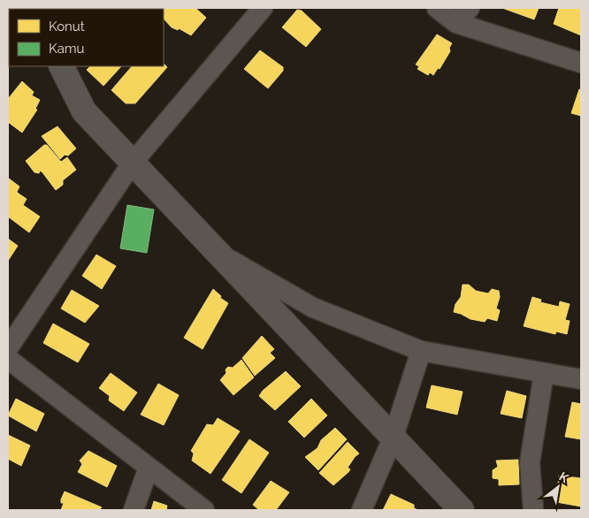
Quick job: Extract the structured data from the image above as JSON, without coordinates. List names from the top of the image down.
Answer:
{
  "legend": ["Konut", "Kamu"],
  "north": "top right"
}
